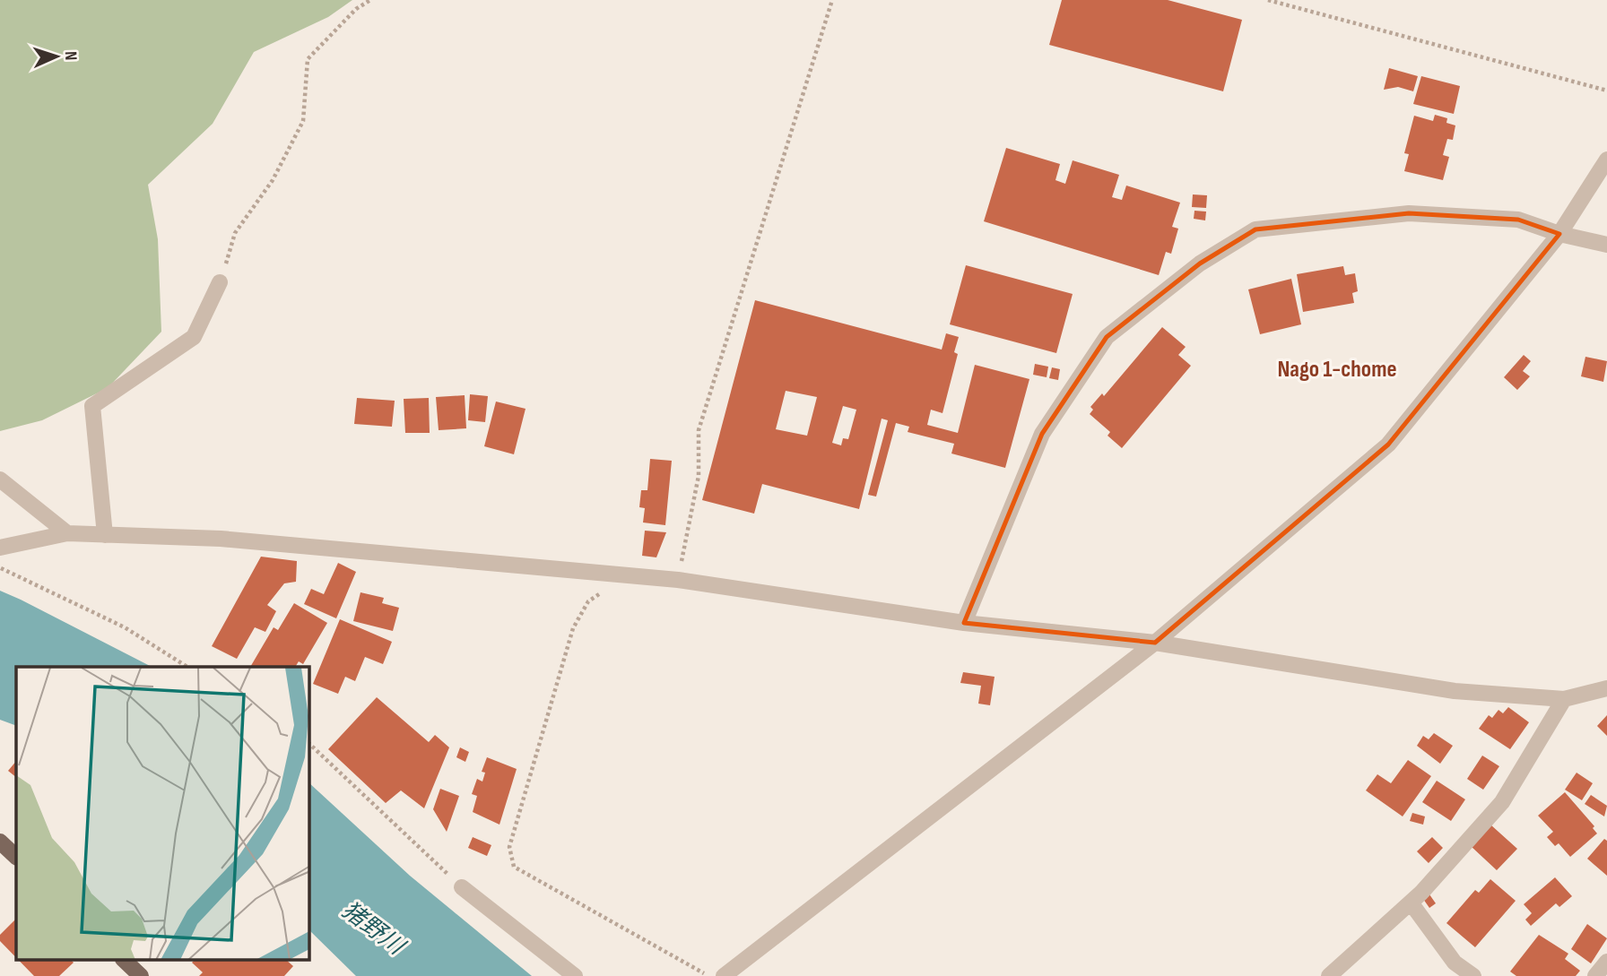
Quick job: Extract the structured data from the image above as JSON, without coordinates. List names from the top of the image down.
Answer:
{
  "districts": ["Nago 1-chome"],
  "water": ["猪野川"],
  "north": "right"
}
